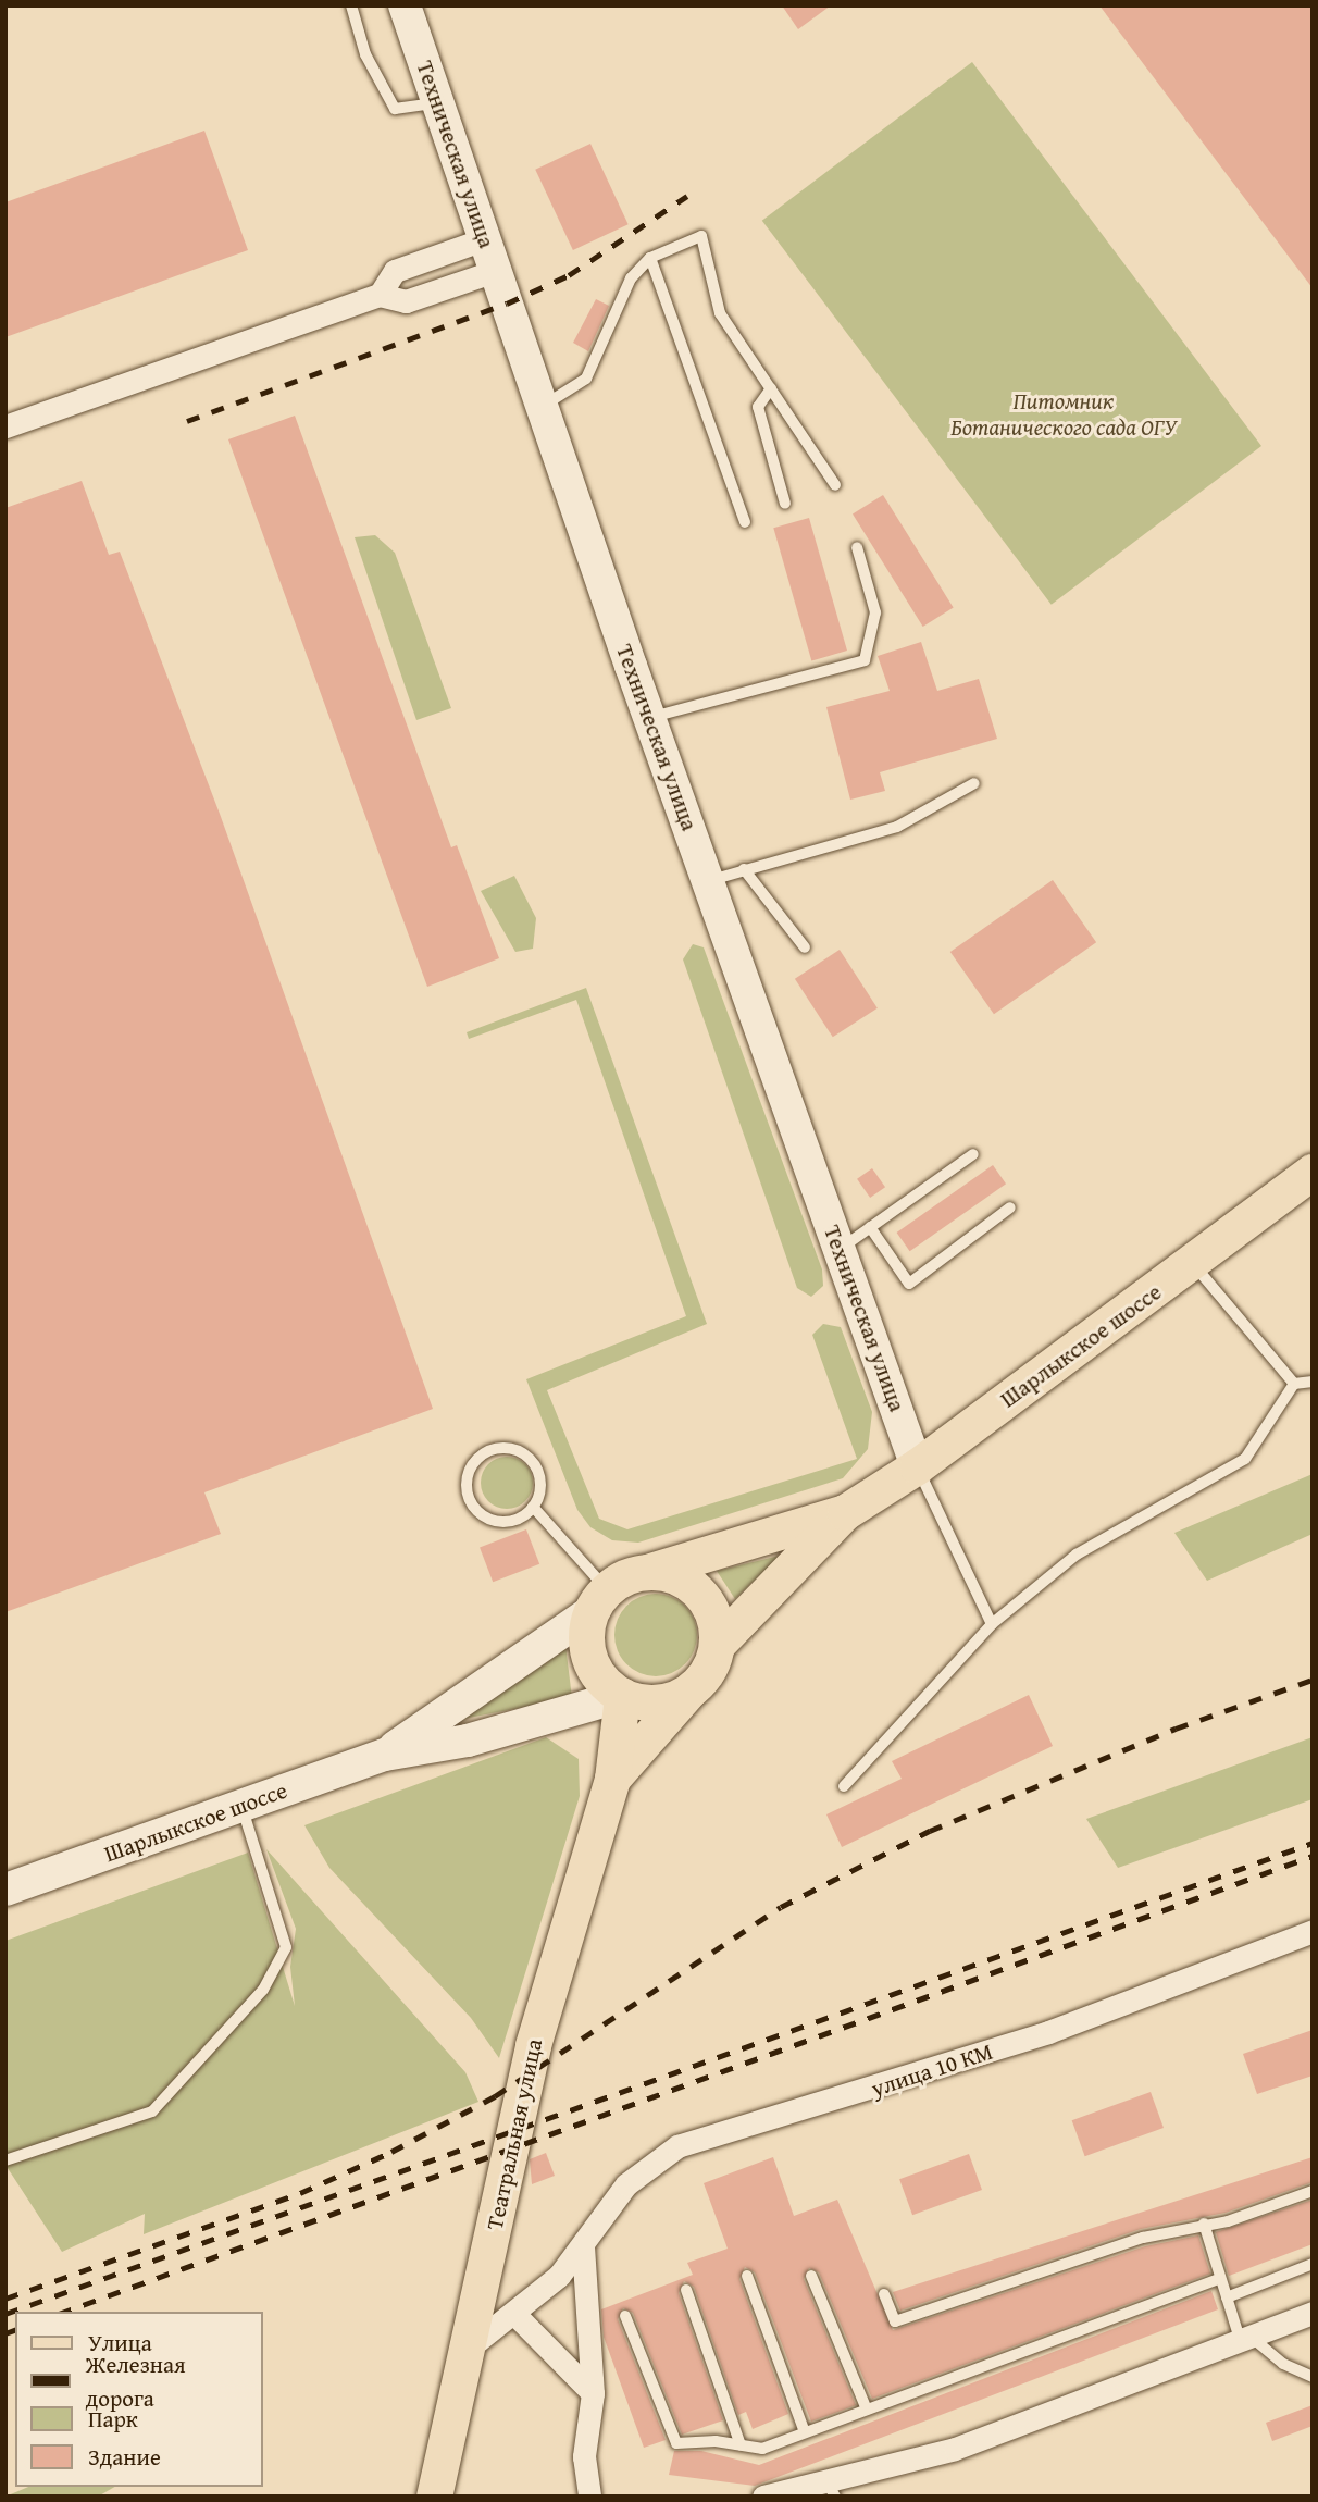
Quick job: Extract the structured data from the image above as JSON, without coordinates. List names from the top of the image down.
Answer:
{
  "streets": {
    "main road": ["Шарлыкское шоссе", "Театральная улица"],
    "street": ["Техническая улица", "улица 10 КМ"]
  },
  "crossings": [
    ["Техническая улица", "Шарлыкское шоссе"],
    ["Шарлыкское шоссе", "Театральная улица"],
    ["улица 10 КМ", "Театральная улица"]
  ],
  "parks": ["Питомник Ботанического сада ОГУ"],
  "legend": [
    "Улица",
    "Железная дорога",
    "Парк",
    "Здание"
  ]
}
